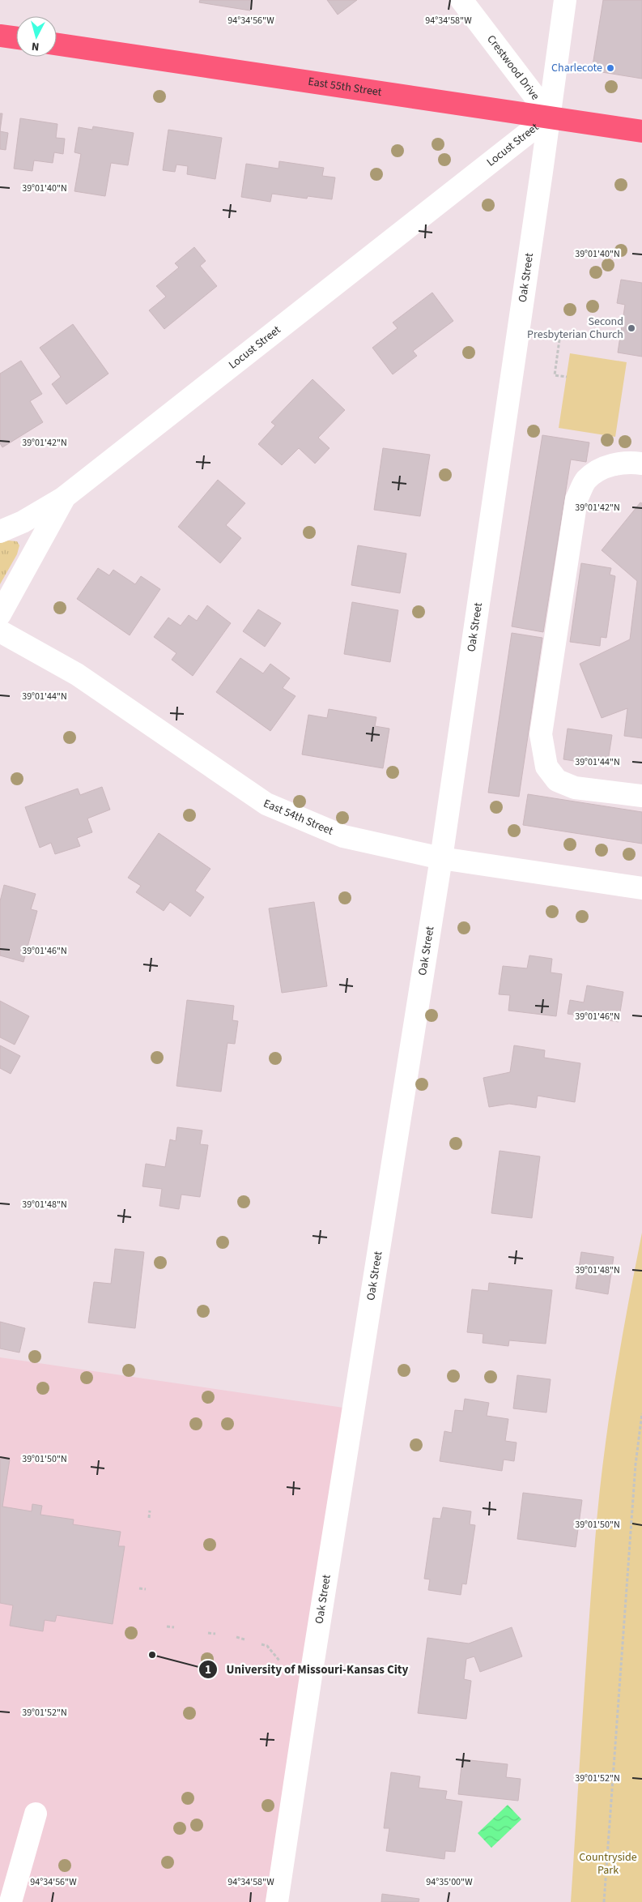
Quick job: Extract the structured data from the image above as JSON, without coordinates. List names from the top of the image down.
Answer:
{
  "streets": {
    "main road": ["East 55th Street"],
    "street": [
      "Crestwood Drive",
      "Locust Street",
      "Oak Street",
      "East 54th Street"
    ]
  },
  "crossings": [
    ["Crestwood Drive", "East 55th Street"],
    ["Crestwood Drive", "Locust Street"],
    ["Crestwood Drive", "Oak Street"],
    ["East 55th Street", "Locust Street"],
    ["East 55th Street", "Oak Street"],
    ["Locust Street", "Oak Street"],
    ["Oak Street", "East 54th Street"]
  ],
  "parks": ["Countryside Park"],
  "places": ["Charlecote", "Second Presbyterian Church", "University of Missouri-Kansas City"],
  "north": "bottom",
  "coordinates": [
    "94°34'56\"W",
    "94°34'58\"W",
    "39°01'40\"N",
    "39°01'42\"N",
    "39°01'44\"N",
    "39°01'46\"N",
    "39°01'48\"N",
    "39°01'50\"N",
    "39°01'52\"N",
    "94°35'00\"W"
  ]
}
